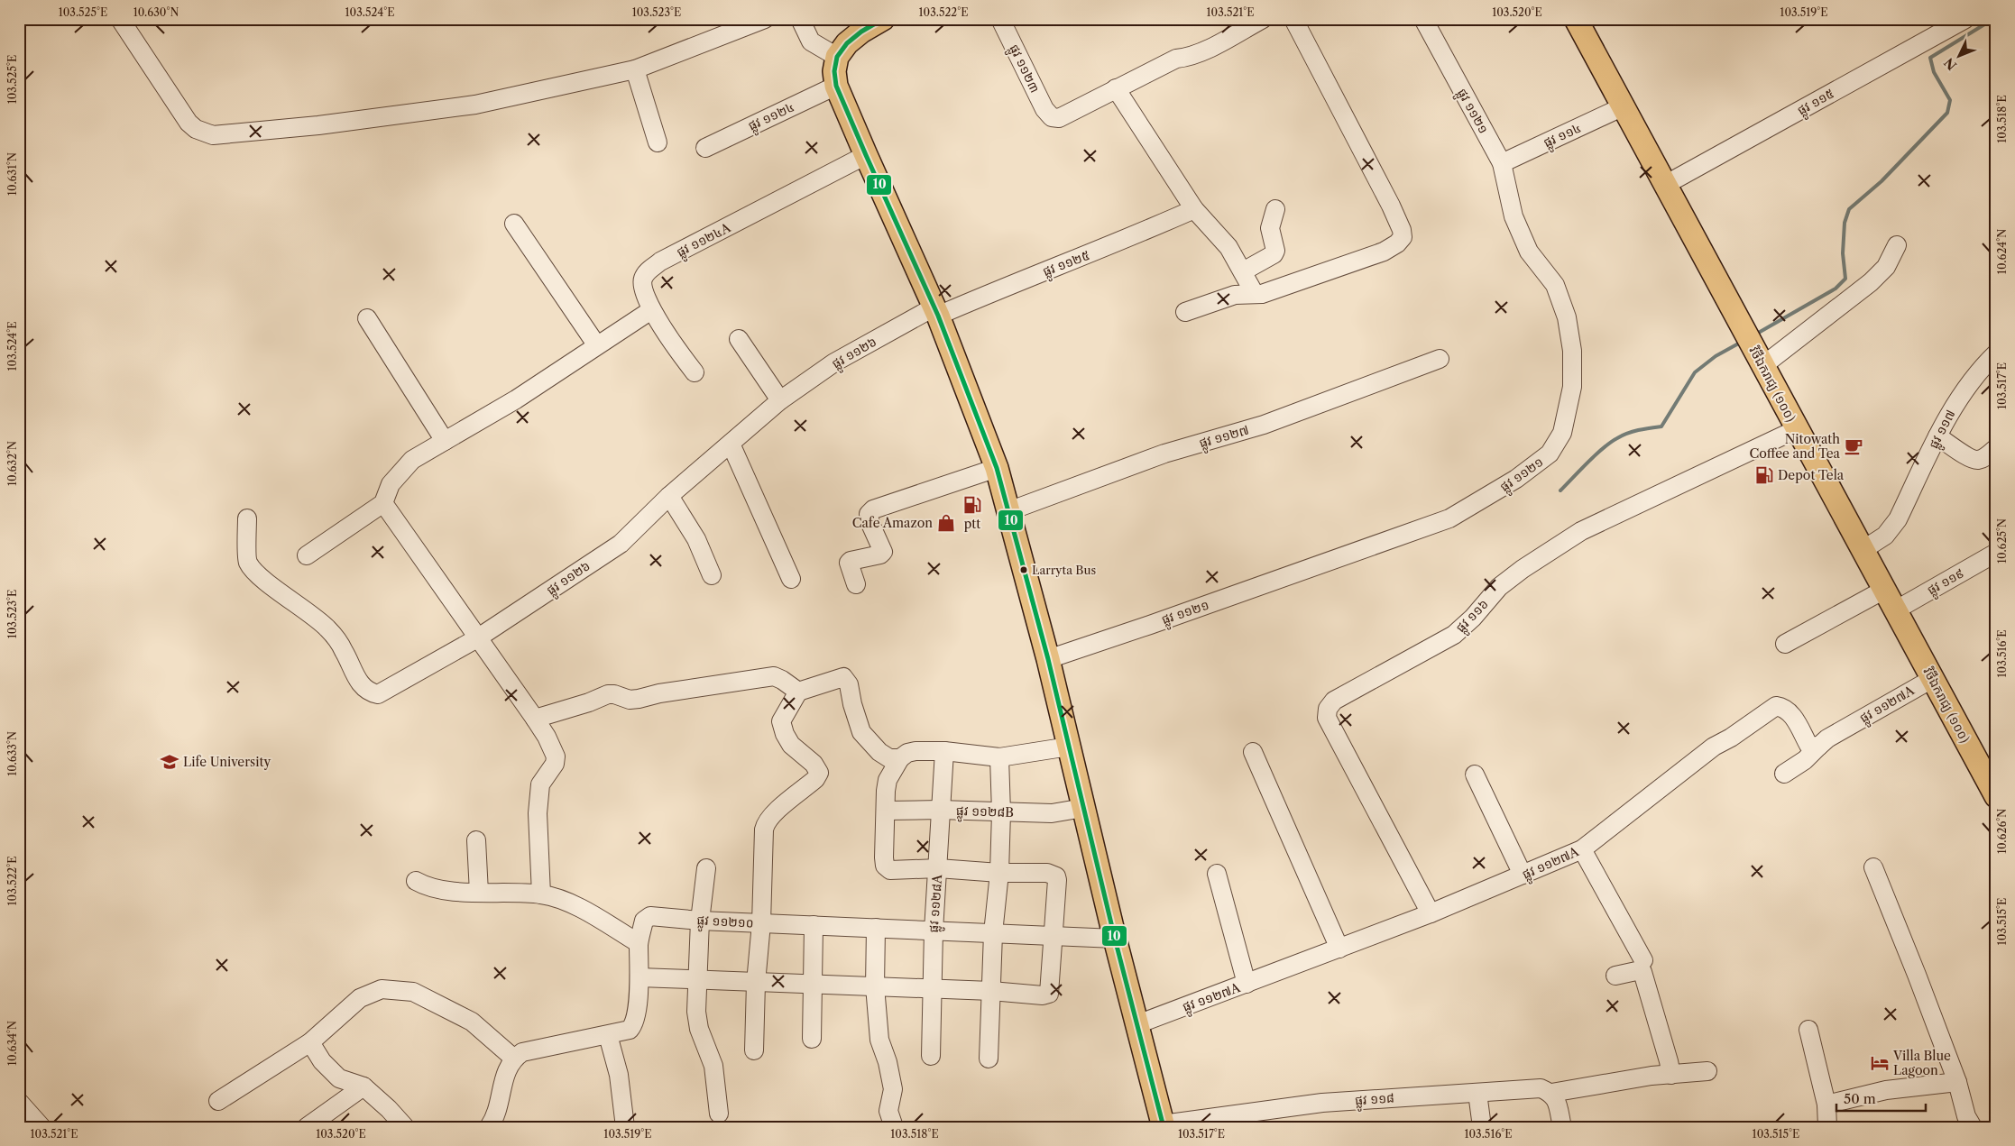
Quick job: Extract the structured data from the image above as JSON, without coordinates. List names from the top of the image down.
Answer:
{
  "streets": {
    "main road": ["វិថីឯករាជ្យ (១០០)"],
    "street": [
      "ផ្លូវ ១១២៣",
      "ផ្លូវ ១១៥",
      "ផ្លូវ ១១២១",
      "ផ្លូវ ១១២៤",
      "ផ្លូវ ១១៤",
      "ផ្លូវ ១១២៤A",
      "ផ្លូវ ១១២៥",
      "ផ្លូវ ១១២៦",
      "ផ្លូវ ១១៧",
      "ផ្លូវ ១១២៧",
      "ផ្លូវ ១១៩",
      "ផ្លូវ ១១៦",
      "ផ្លូវ ១១២៧A",
      "ផ្លូវ ១១២៨B",
      "ផ្លូវ ១១២៨A",
      "ផ្លូវ ១១២១០",
      "ផ្លូវ ១១៨"
    ]
  },
  "crossings": [
    ["ផ្លូវ ១១៥", "វិថីឯករាជ្យ (១០០)"],
    ["ផ្លូវ ១១២១", "ផ្លូវ ១១៤"],
    ["ផ្លូវ ១១៤", "វិថីឯករាជ្យ (១០០)"],
    ["ផ្លូវ ១១២៥", "ផ្លូវ ១១២៦"],
    ["វិថីឯករាជ្យ (១០០)", "ផ្លូវ ១១៧"],
    ["វិថីឯករាជ្យ (១០០)", "ផ្លូវ ១១៩"],
    ["វិថីឯករាជ្យ (១០០)", "ផ្លូវ ១១៦"],
    ["វិថីឯករាជ្យ (១០០)", "ផ្លូវ ១១២៧A"],
    ["ផ្លូវ ១១៦", "ផ្លូវ ១១២៧A"],
    ["ផ្លូវ ១១២៨B", "ផ្លូវ ១១២៨A"],
    ["ផ្លូវ ១១២៨A", "ផ្លូវ ១១២១០"]
  ],
  "places": {
    "cafe": ["Nitowath Coffee and Tea"],
    "fuel station": ["Depot Tela", "ptt"],
    "shop": ["Cafe Amazon"],
    "other": ["Larryta Bus"],
    "school or university": ["Life University"],
    "hotel": ["Villa Blue Lagoon"]
  },
  "lines": ["transit line 10"],
  "scale_bar": "50 m",
  "north": "bottom left",
  "coordinates": [
    "103.525°E",
    "10.630°N",
    "103.524°E",
    "103.523°E",
    "103.522°E",
    "103.521°E",
    "103.520°E",
    "103.519°E",
    "103.518°E",
    "10.631°N",
    "10.624°N",
    "103.517°E",
    "10.632°N",
    "10.625°N",
    "103.516°E",
    "10.633°N",
    "10.626°N",
    "103.515°E",
    "10.634°N"
  ]
}
